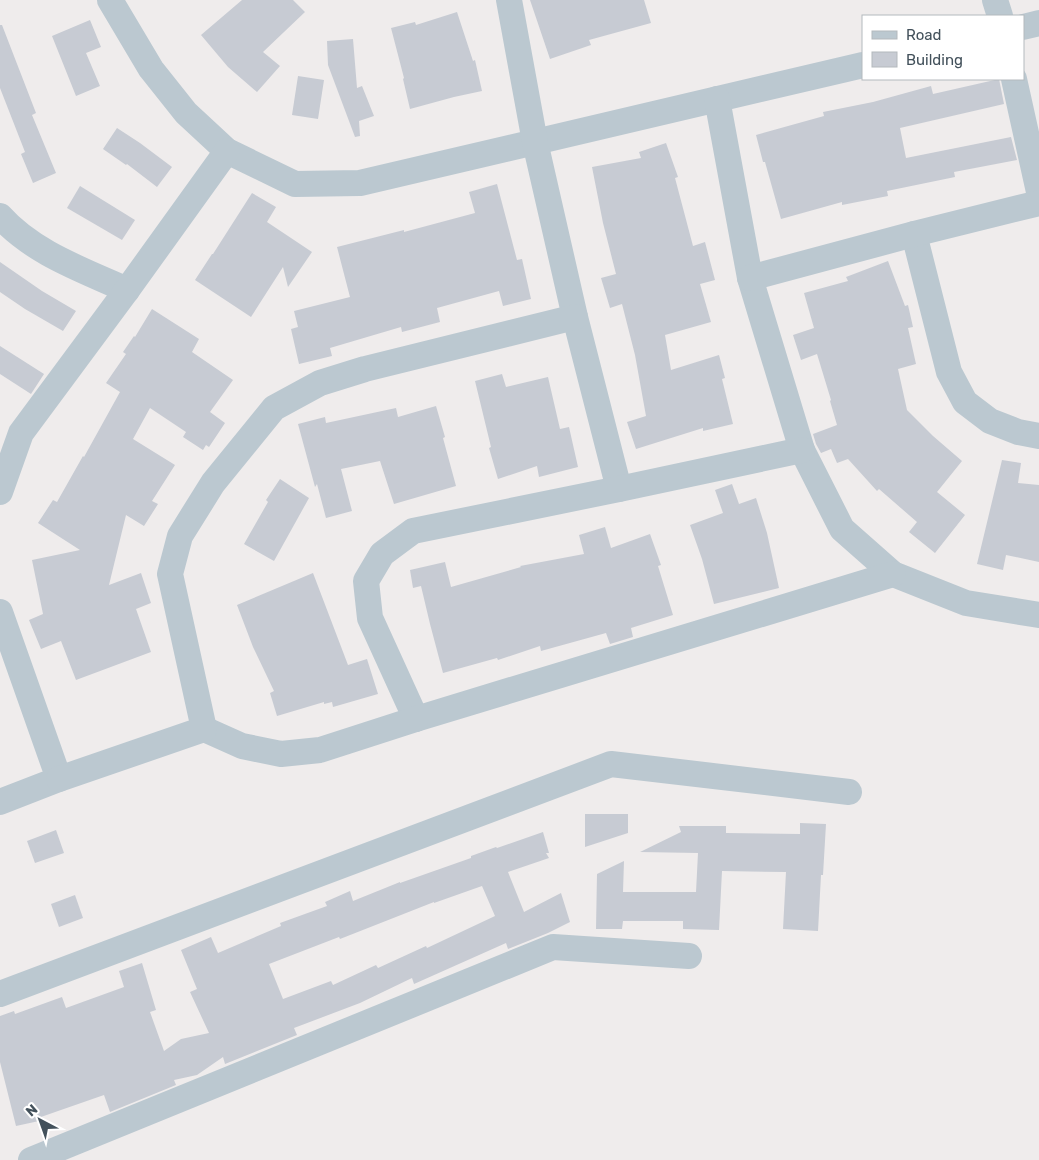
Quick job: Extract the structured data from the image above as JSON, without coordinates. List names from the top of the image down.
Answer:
{
  "legend": ["Road", "Building"],
  "north": "top left"
}
